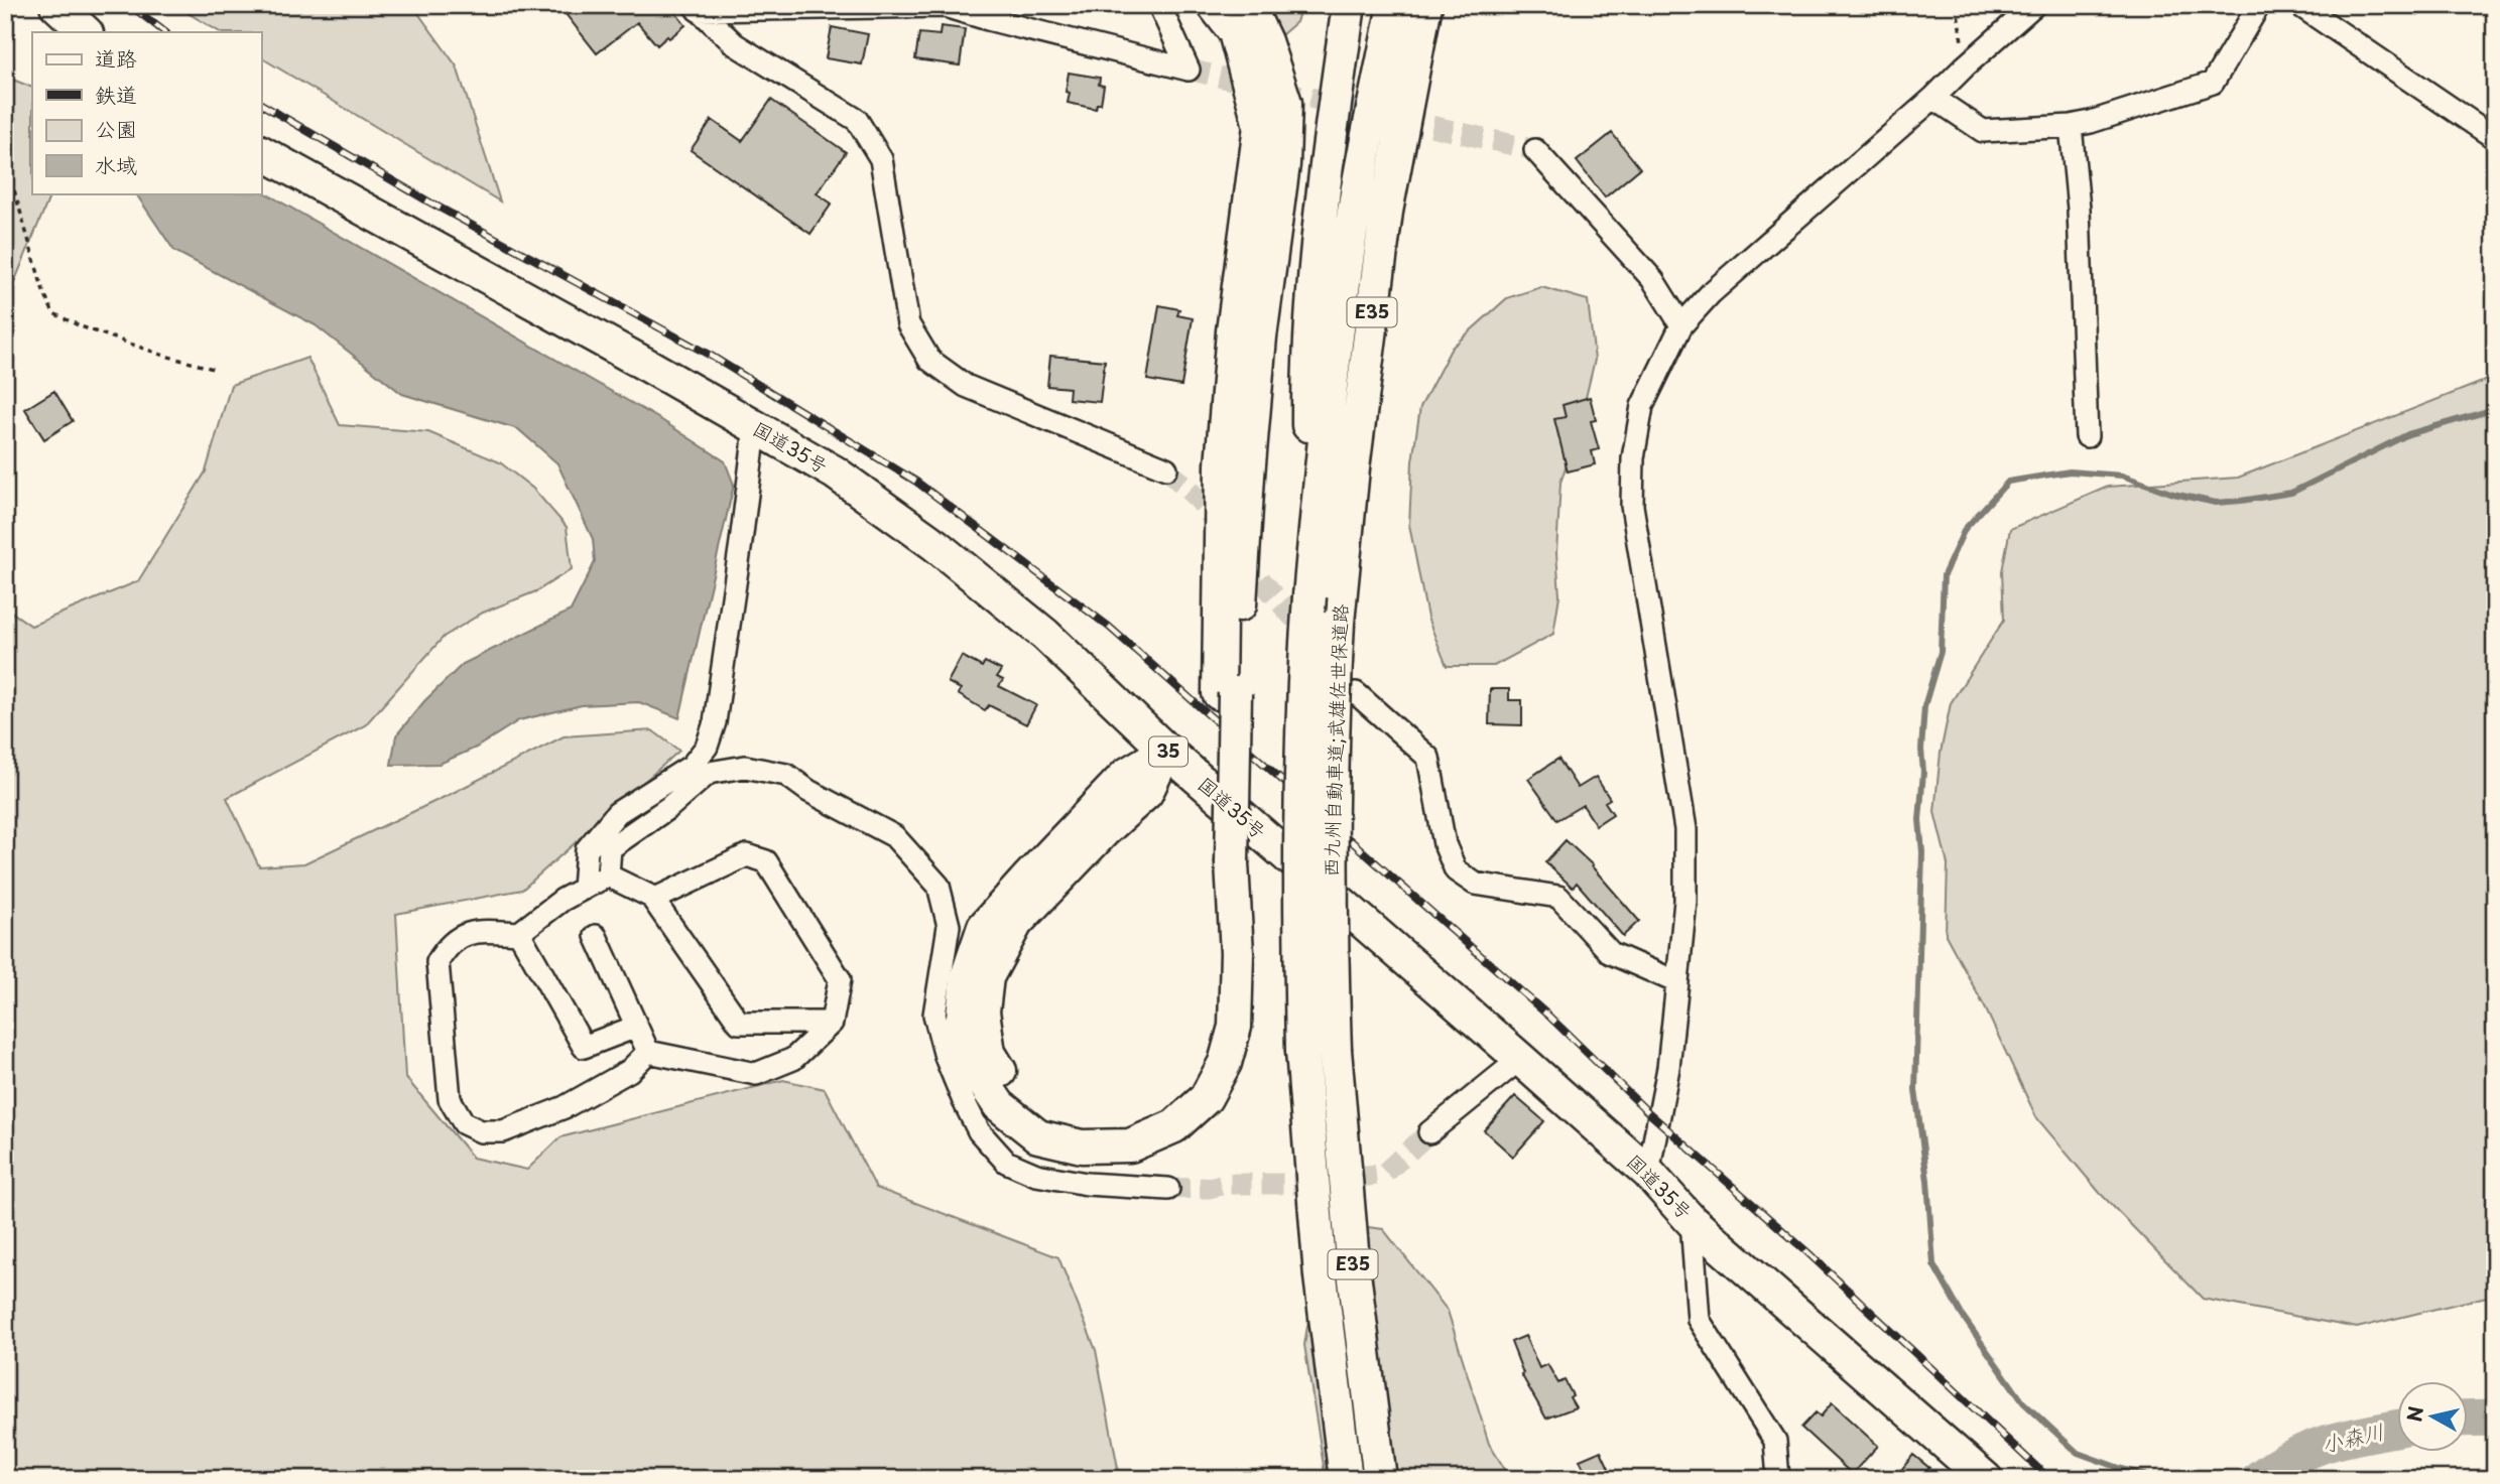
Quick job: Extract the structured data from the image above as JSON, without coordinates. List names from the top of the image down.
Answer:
{
  "streets": {
    "highway": [
      "E35",
      "国道35号",
      "西九州自動車道;武雄佐世保道路",
      "35"
    ]
  },
  "water": ["小森川"],
  "legend": [
    "道路",
    "鉄道",
    "公園",
    "水域"
  ],
  "north": "left"
}
